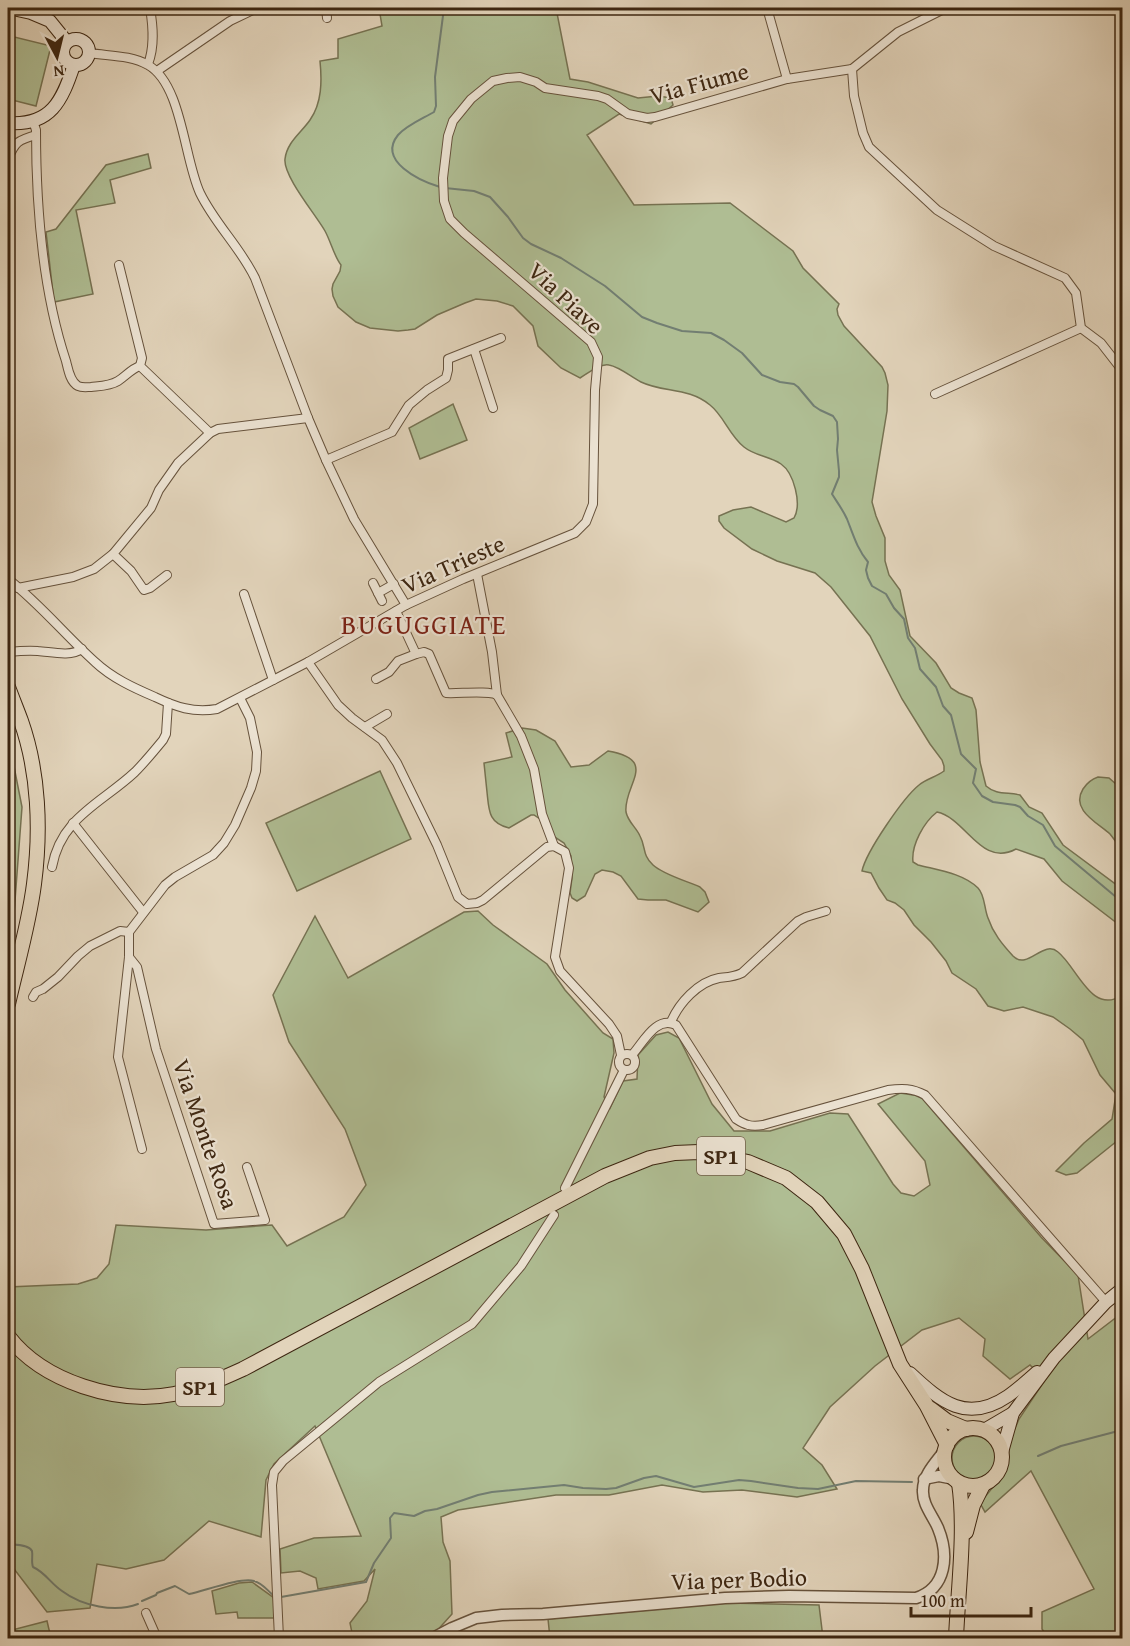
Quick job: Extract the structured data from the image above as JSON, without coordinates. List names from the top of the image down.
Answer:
{
  "streets": {
    "main road": ["SP1"],
    "street": [
      "Via Fiume",
      "Via Piave",
      "Via Trieste",
      "Via Monte Rosa",
      "Via per Bodio"
    ]
  },
  "crossings": [
    ["Via Fiume", "Via Piave"],
    ["Via Piave", "Via Trieste"]
  ],
  "districts": ["BUGUGGIATE"],
  "scale_bar": "100 m",
  "north": "bottom"
}
